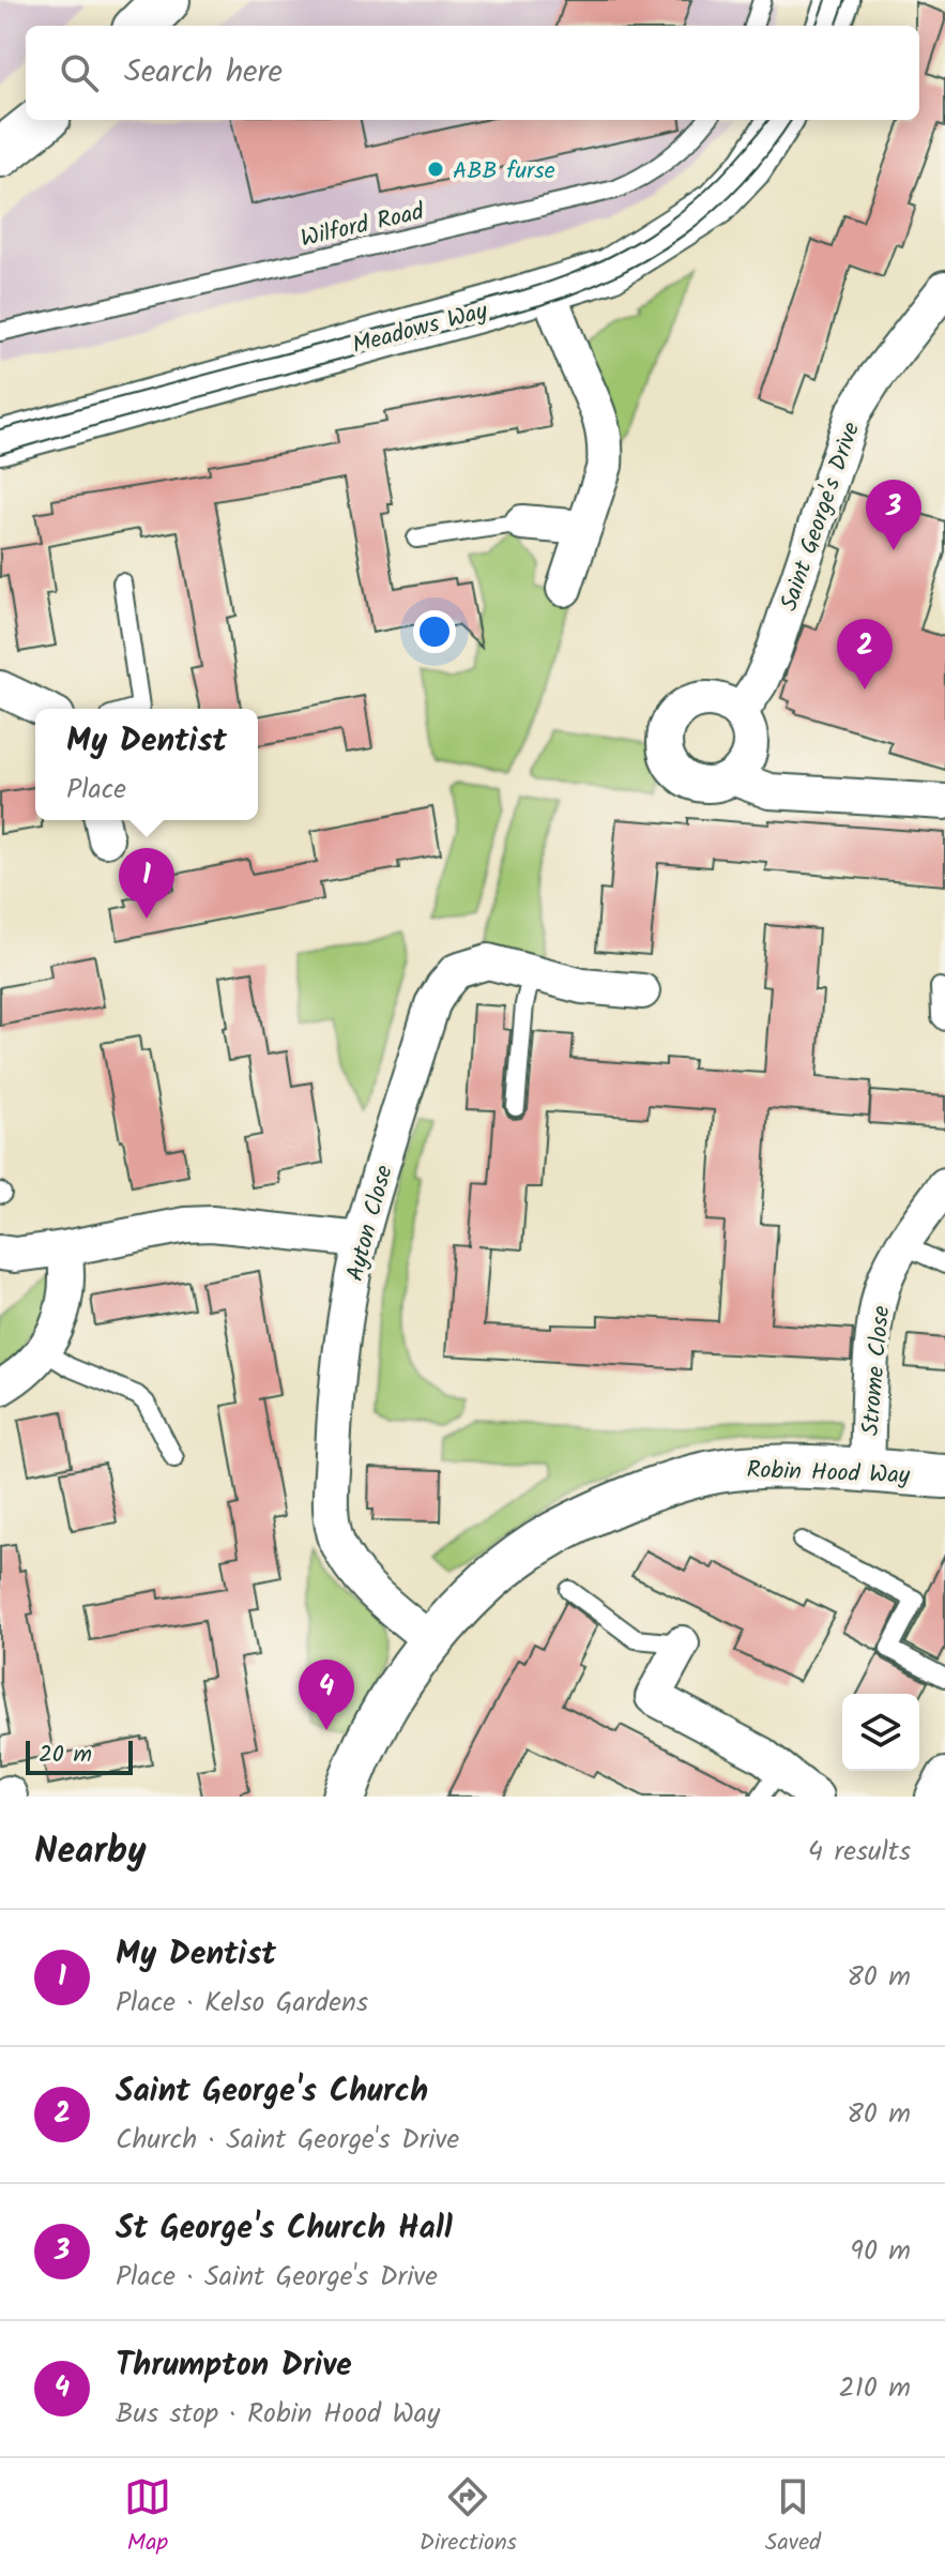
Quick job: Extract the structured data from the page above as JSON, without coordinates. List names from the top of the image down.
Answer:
{
  "streets": {
    "street": [
      "Meadows Way",
      "Saint George's Drive",
      "Ayton Close",
      "Strome Close",
      "Robin Hood Way"
    ],
    "lane": ["Wilford Road"]
  },
  "crossings": [
    ["Ayton Close", "Robin Hood Way"],
    ["Strome Close", "Robin Hood Way"]
  ],
  "places": ["ABB furse"],
  "scale_bar": "20 m",
  "page": {
    "search": "Search here",
    "pins": [
      "3",
      "2",
      "1",
      "4"
    ],
    "popup": ["My Dentist", "Place"],
    "scale": "20 m",
    "heading": ["Nearby", "4 results"],
    "list": [
      {
        "mark": "1",
        "name": "My Dentist",
        "note": "Place · Kelso Gardens",
        "value": "80 m"
      },
      {
        "mark": "2",
        "name": "Saint George's Church",
        "note": "Church · Saint George's Drive",
        "value": "80 m"
      },
      {
        "mark": "3",
        "name": "St George's Church Hall",
        "note": "Place · Saint George's Drive",
        "value": "90 m"
      },
      {
        "mark": "4",
        "name": "Thrumpton Drive",
        "note": "Bus stop · Robin Hood Way",
        "value": "210 m"
      }
    ],
    "nav": ["Map", "Directions", "Saved"]
  }
}
